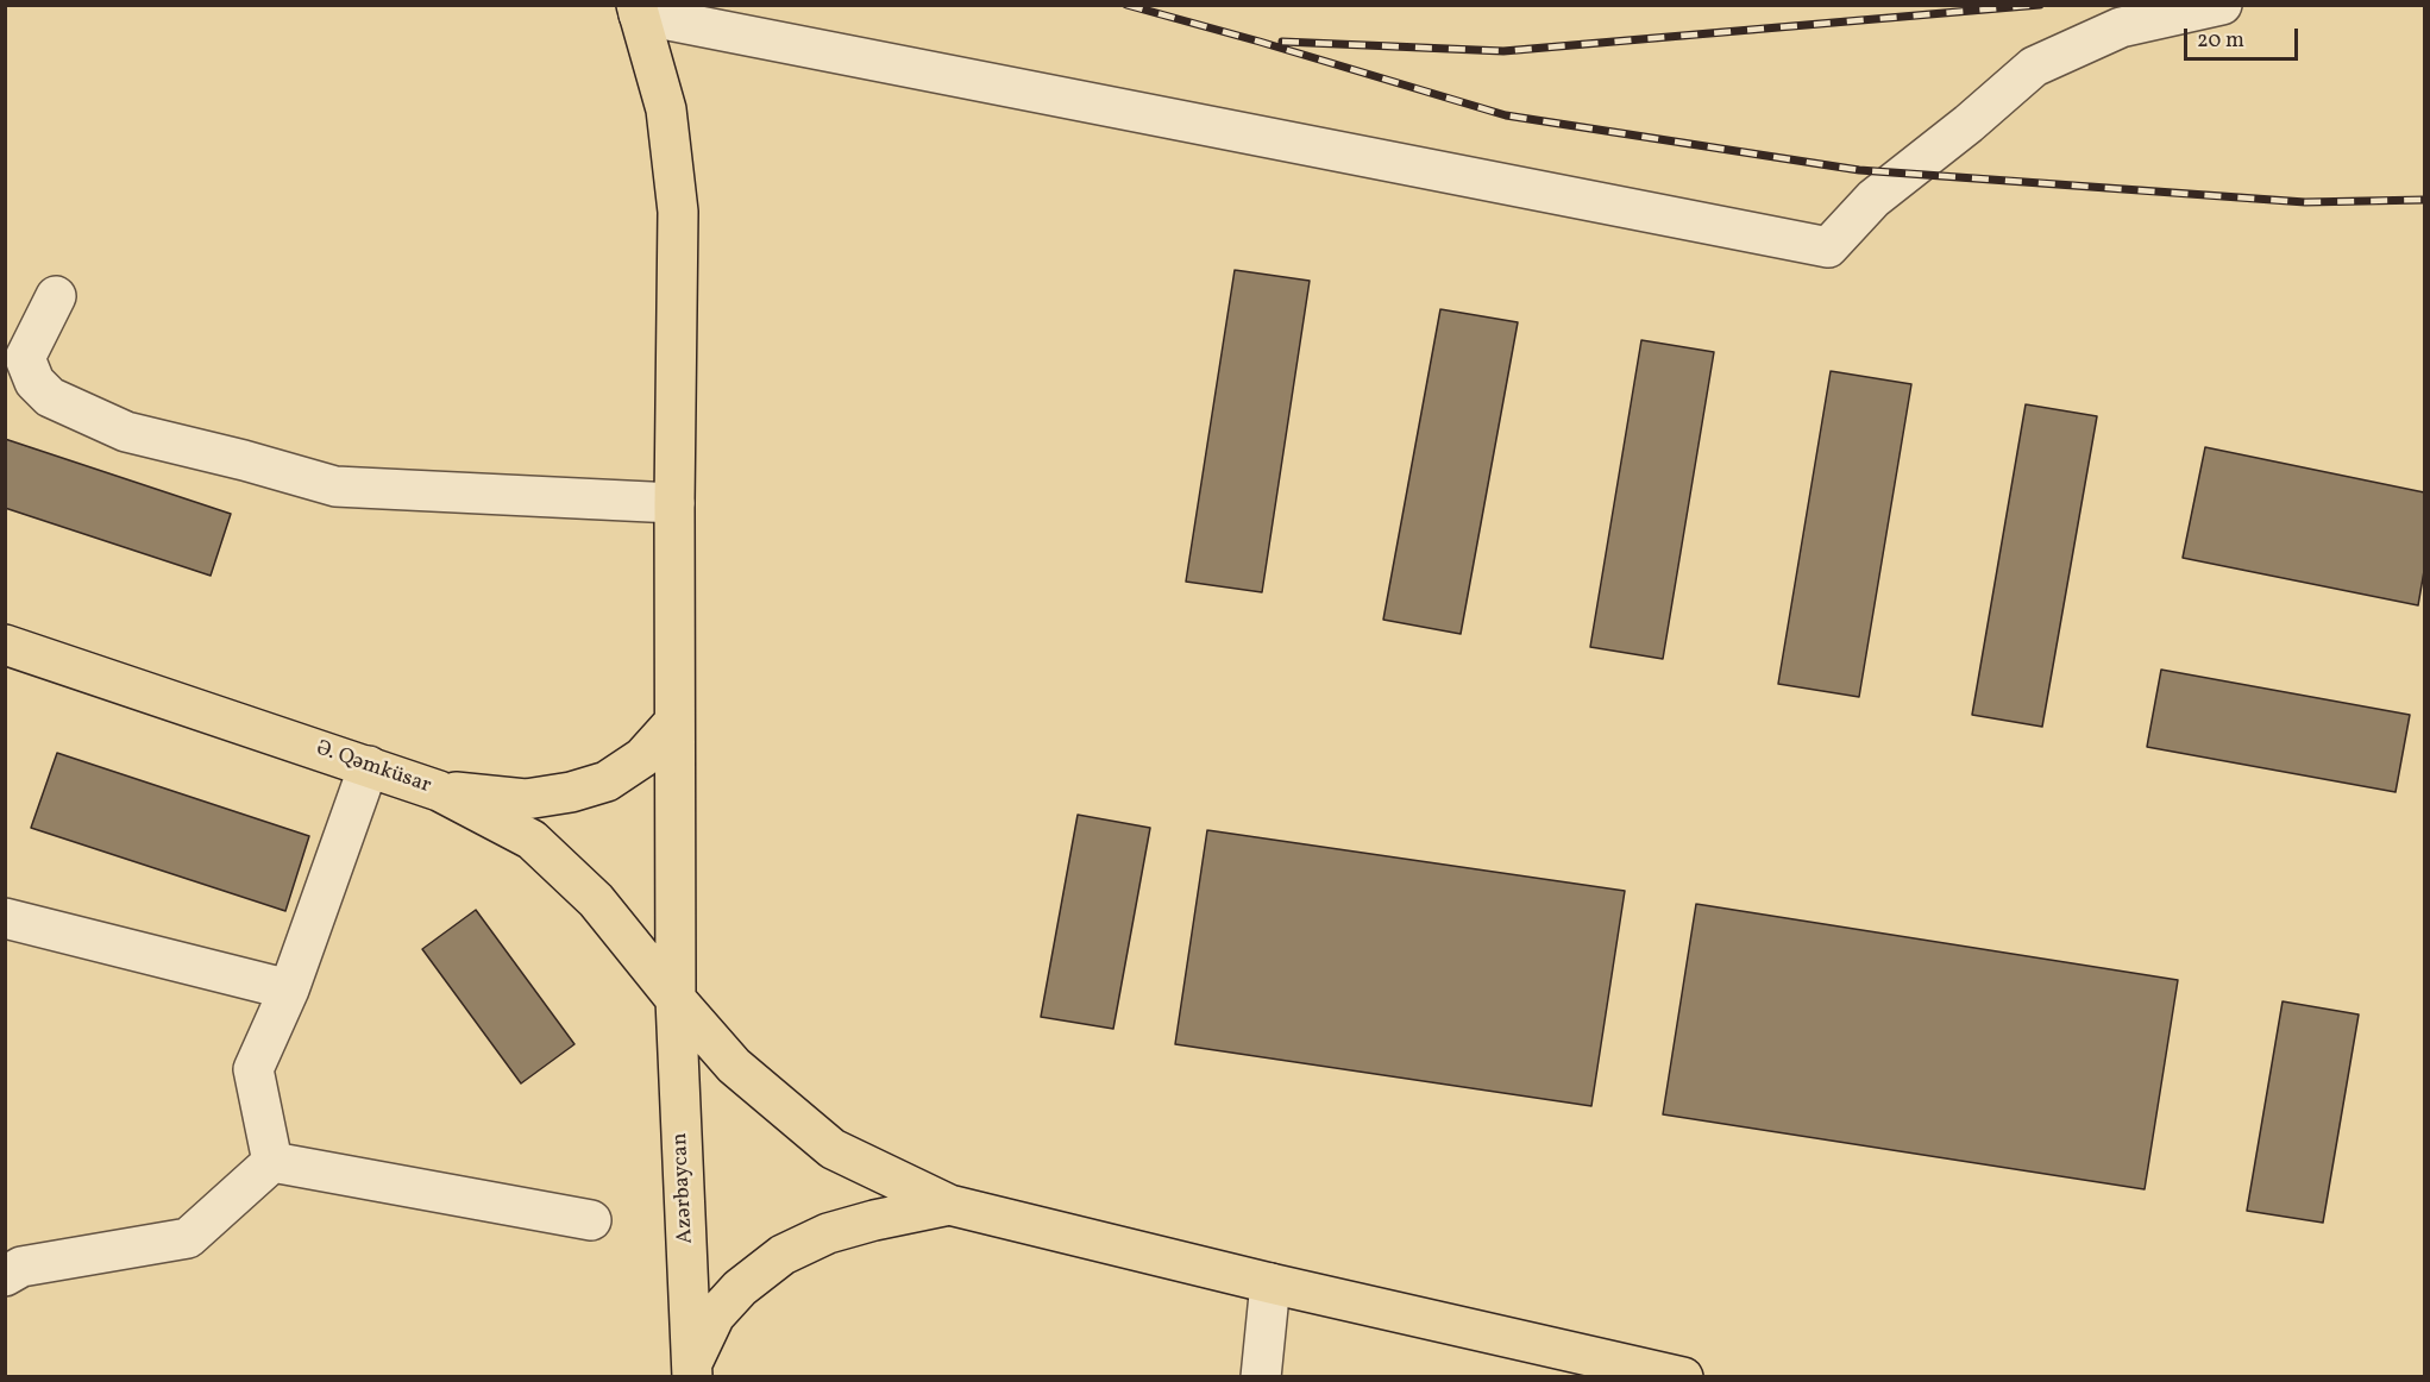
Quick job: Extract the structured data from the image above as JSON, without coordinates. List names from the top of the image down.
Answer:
{
  "streets": {
    "main road": ["Ə. Qəmküsar", "Azərbaycan"]
  },
  "crossings": [
    ["Ə. Qəmküsar", "Azərbaycan"]
  ],
  "scale_bar": "20 m"
}
